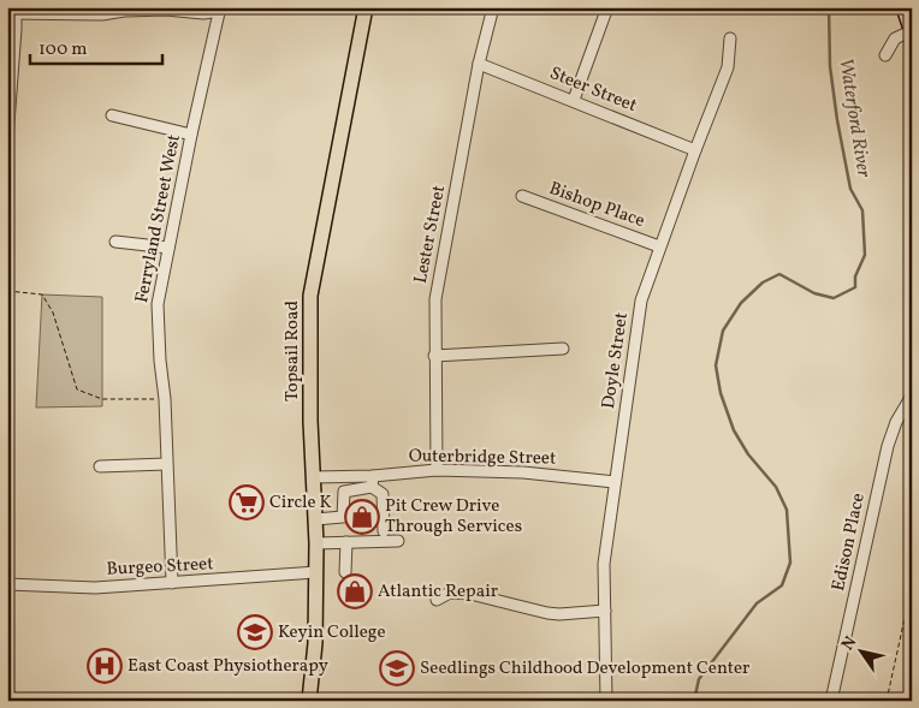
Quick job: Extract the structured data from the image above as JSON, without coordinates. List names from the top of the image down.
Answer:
{
  "streets": {
    "main road": ["Topsail Road"],
    "street": [
      "Steer Street",
      "Bishop Place",
      "Ferryland Street West",
      "Lester Street",
      "Doyle Street",
      "Outerbridge Street",
      "Edison Place",
      "Burgeo Street"
    ]
  },
  "crossings": [
    ["Steer Street", "Lester Street"],
    ["Steer Street", "Doyle Street"],
    ["Bishop Place", "Doyle Street"],
    ["Ferryland Street West", "Burgeo Street"],
    ["Lester Street", "Outerbridge Street"],
    ["Topsail Road", "Outerbridge Street"],
    ["Topsail Road", "Burgeo Street"],
    ["Doyle Street", "Outerbridge Street"]
  ],
  "water": ["Waterford River"],
  "places": {
    "supermarket": ["Circle K"],
    "shop": ["Pit Crew Drive Through Services", "Atlantic Repair"],
    "school or university": ["Keyin College", "Seedlings Childhood Development Center"],
    "hospital": ["East Coast Physiotherapy"]
  },
  "scale_bar": "100 m",
  "north": "top left"
}
